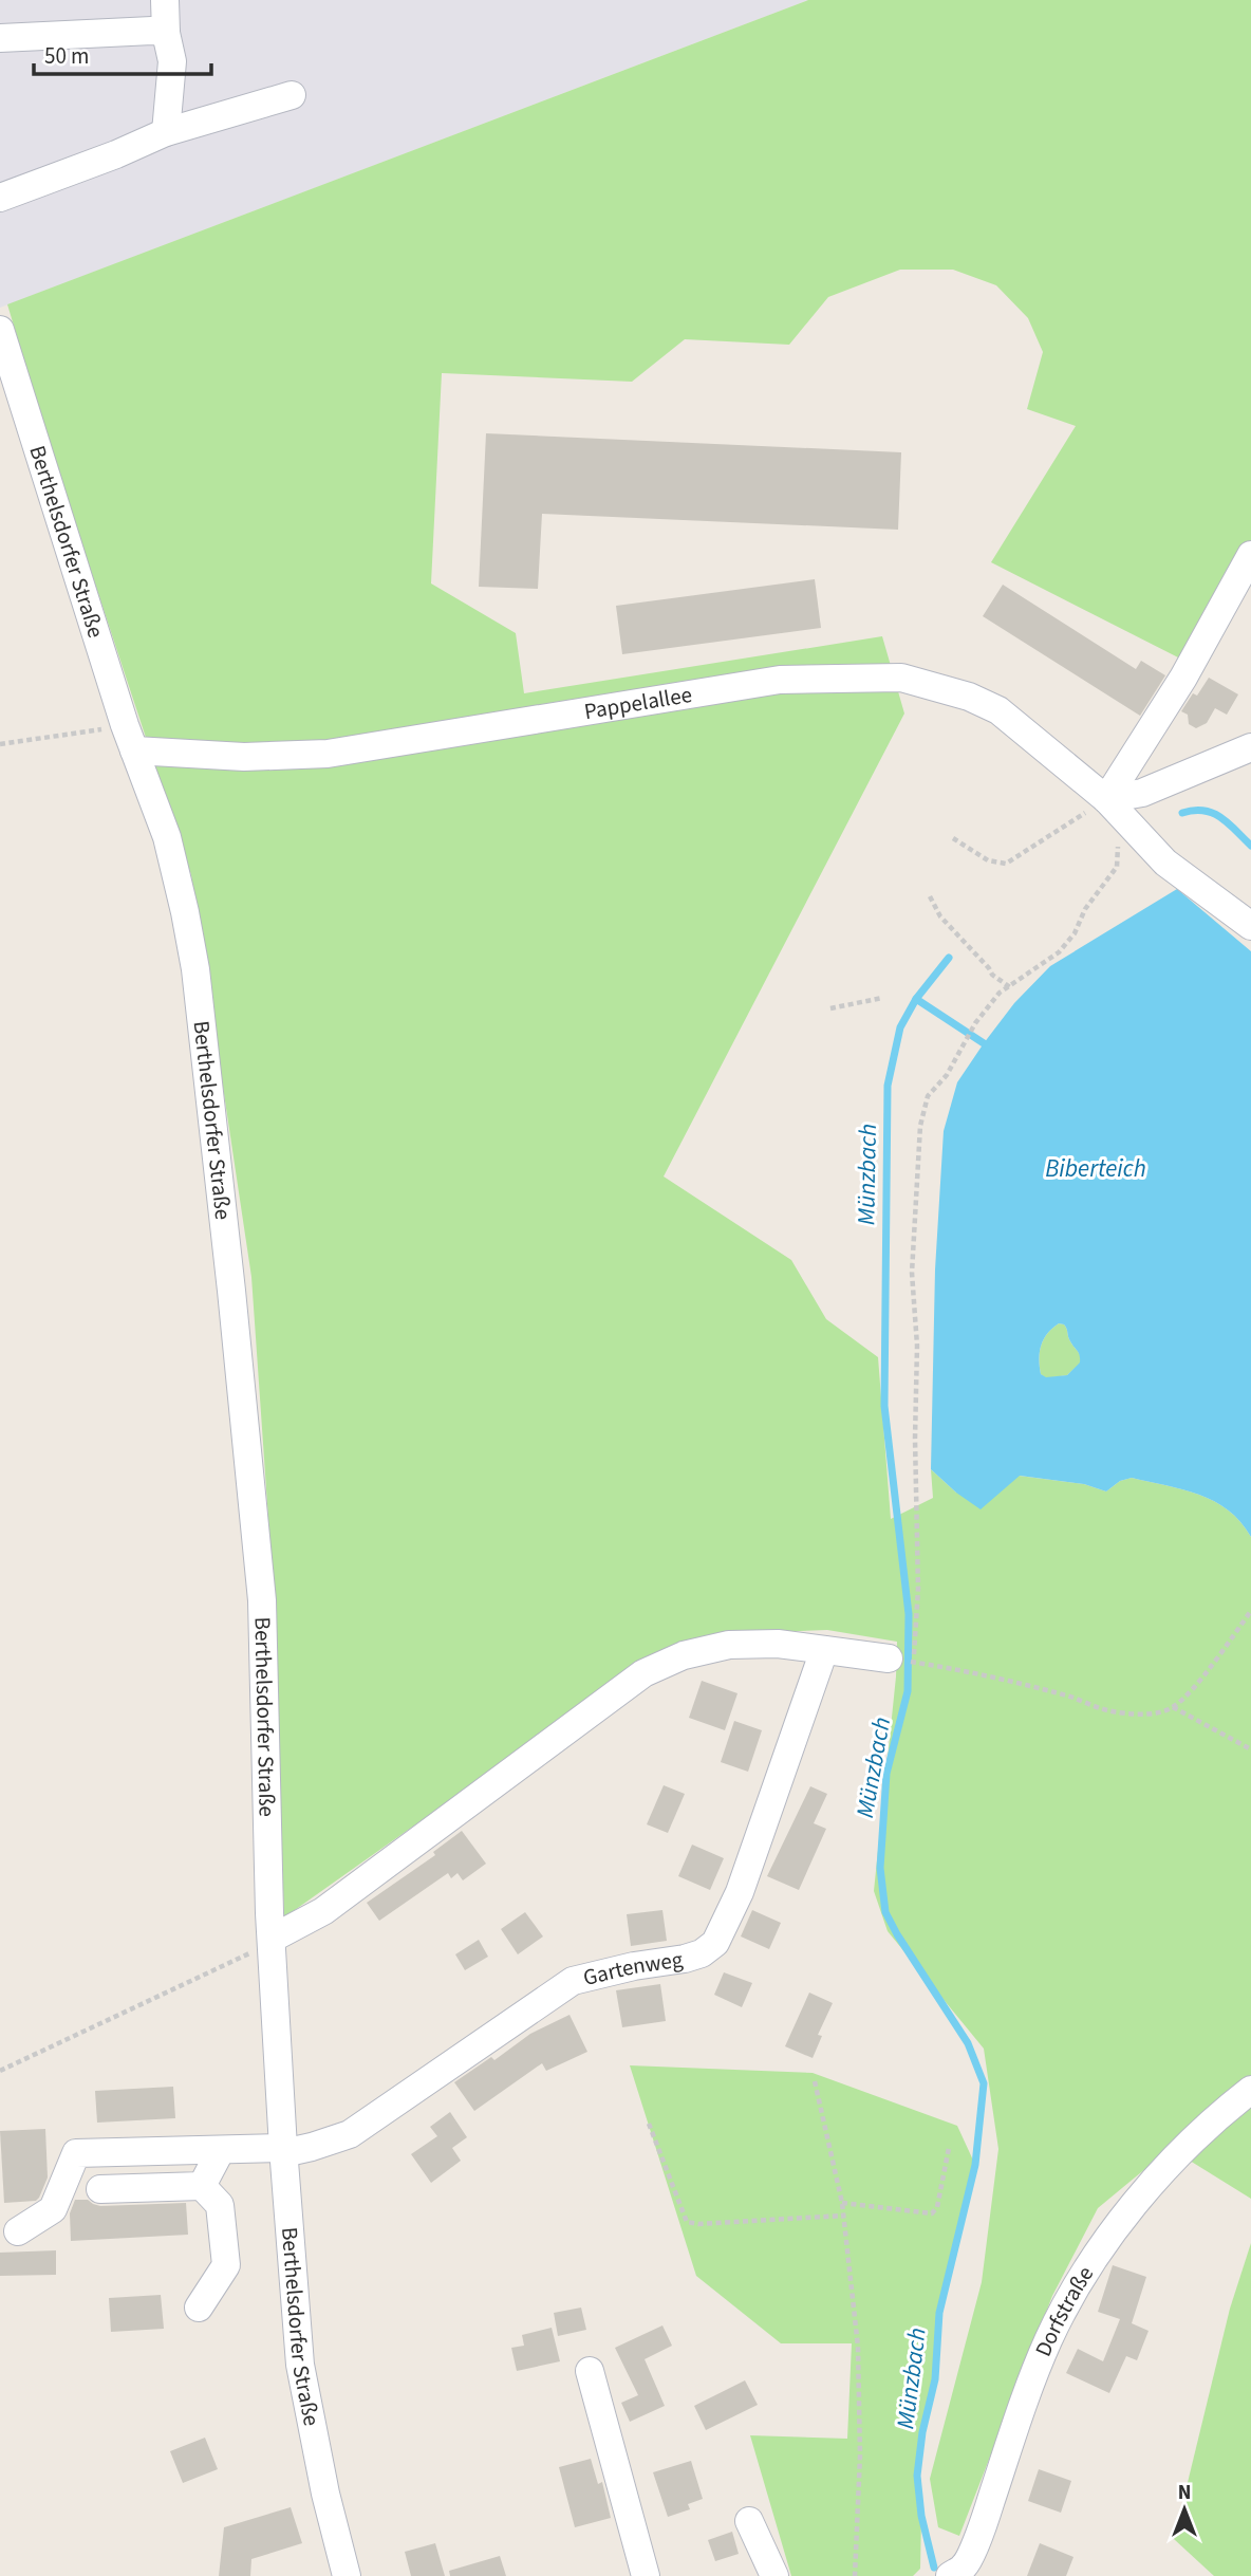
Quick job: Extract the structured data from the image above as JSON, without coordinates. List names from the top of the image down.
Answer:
{
  "streets": {
    "street": [
      "Berthelsdorfer Straße",
      "Pappelallee",
      "Gartenweg",
      "Dorfstraße"
    ]
  },
  "crossings": [
    ["Berthelsdorfer Straße", "Pappelallee"],
    ["Berthelsdorfer Straße", "Gartenweg"]
  ],
  "water": ["Biberteich", "Münzbach"],
  "scale_bar": "50 m",
  "north": "top"
}
